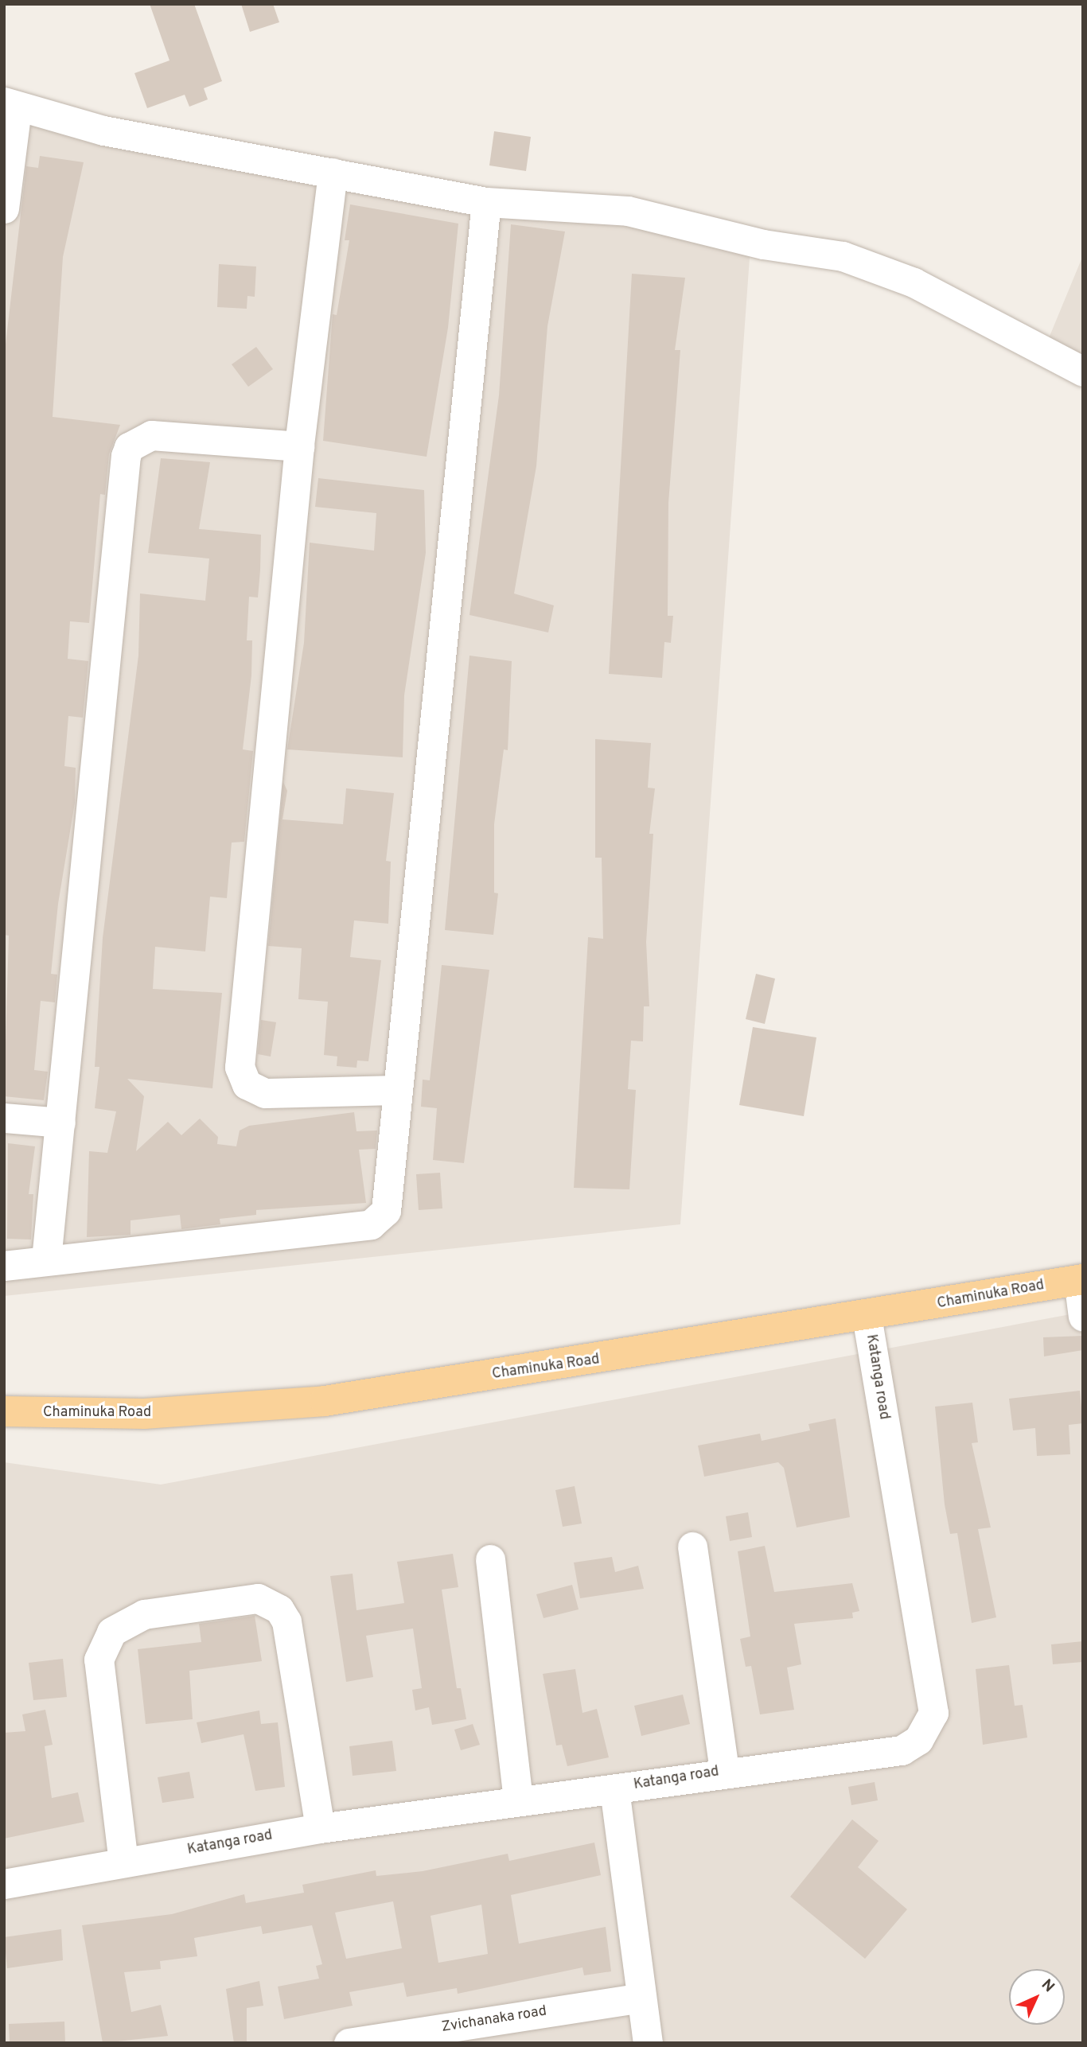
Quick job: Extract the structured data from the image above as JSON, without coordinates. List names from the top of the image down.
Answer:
{
  "streets": {
    "main road": ["Chaminuka Road"],
    "street": ["Katanga road", "Zvichanaka road"]
  },
  "crossings": [
    ["Chaminuka Road", "Katanga road"]
  ],
  "north": "top right"
}
